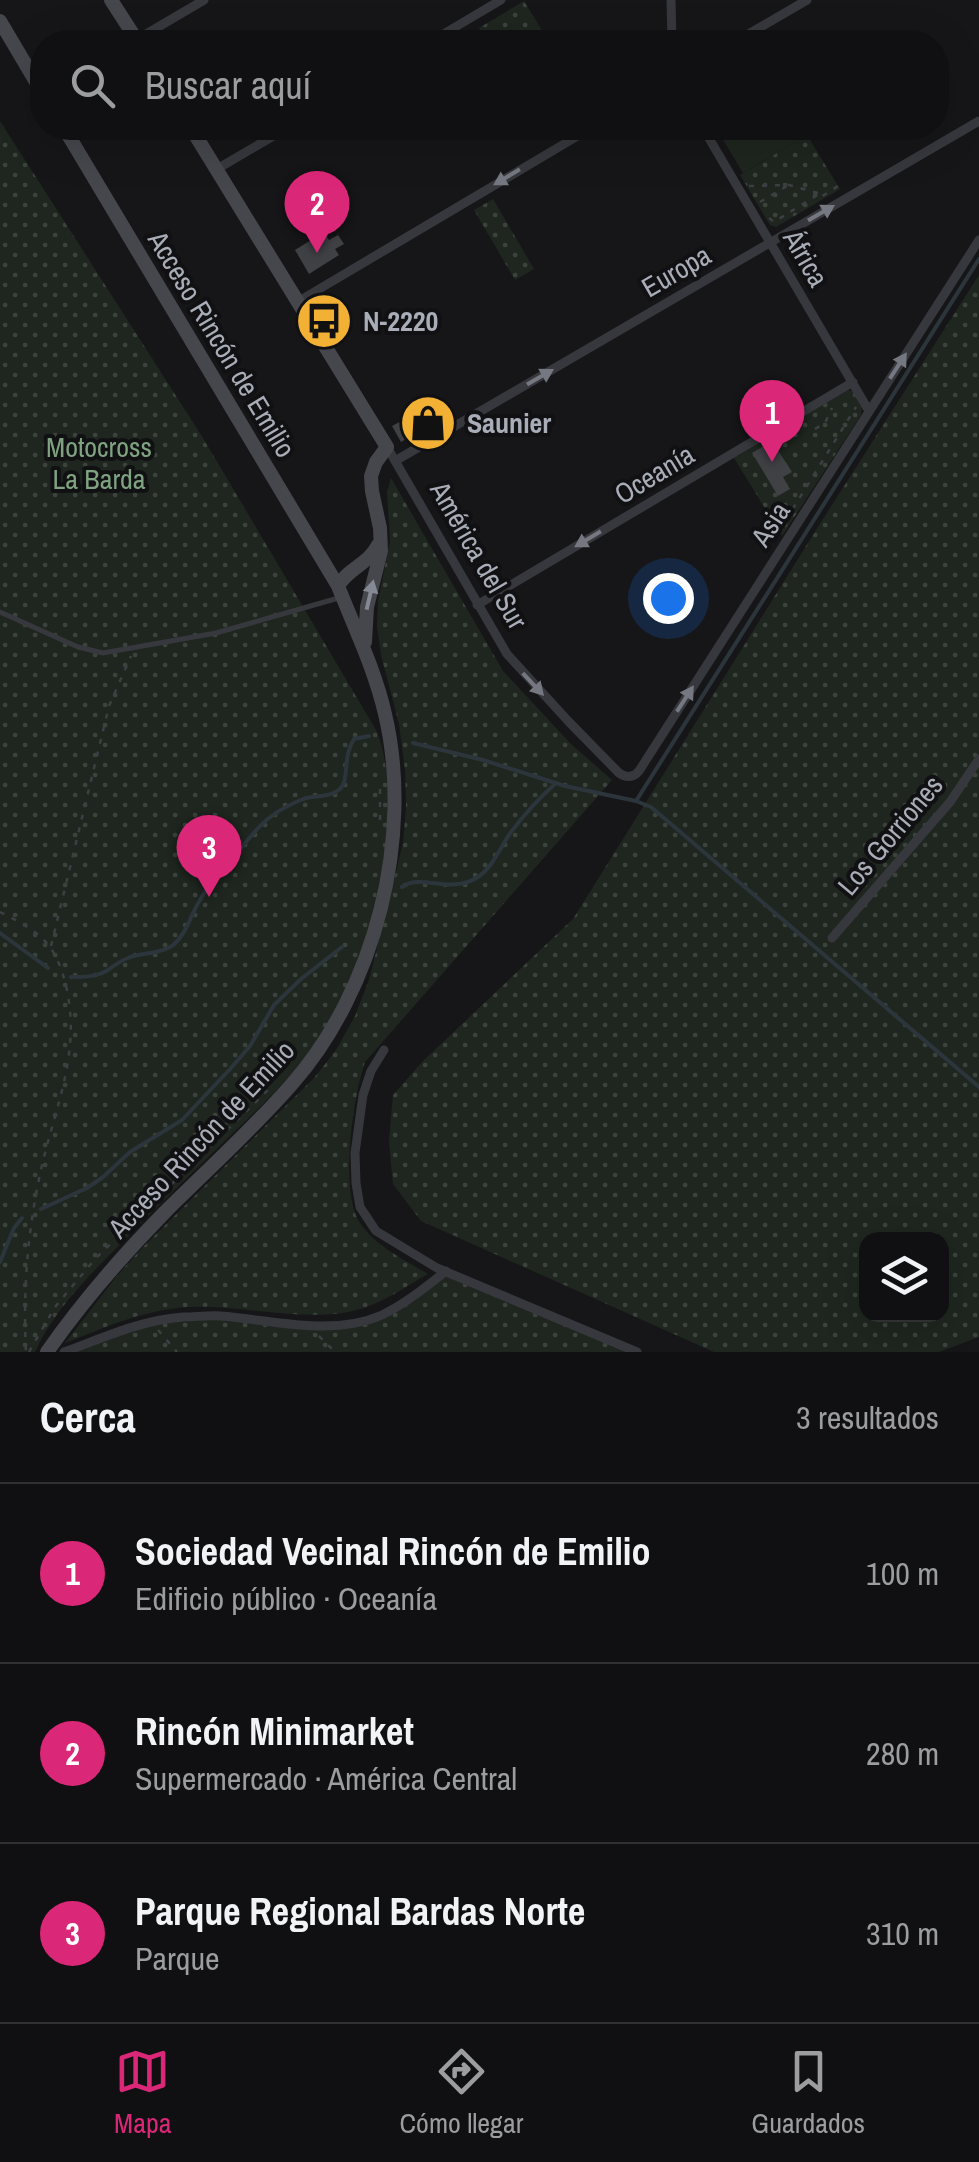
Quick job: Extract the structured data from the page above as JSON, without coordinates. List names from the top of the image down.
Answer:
{
  "streets": {
    "main road": ["Acceso Rincón de Emilio", "América del Sur"],
    "street": [
      "África",
      "Europa",
      "Oceanía",
      "Asia",
      "Los Gorriones"
    ]
  },
  "crossings": [
    ["África", "Europa"],
    ["África", "Oceanía"],
    ["África", "Asia"],
    ["Europa", "América del Sur"],
    ["Acceso Rincón de Emilio", "América del Sur"],
    ["Oceanía", "América del Sur"],
    ["Asia", "América del Sur"]
  ],
  "one_way": ["Europa", "Oceanía", "Asia"],
  "parks": ["Motocross La Barda"],
  "places": {
    "bus stop": ["N-2220"],
    "shop": ["Saunier"]
  },
  "page": {
    "search": "Buscar aquí",
    "pins": ["2", "1", "3"],
    "heading": ["Cerca", "3 resultados"],
    "list": [
      {
        "mark": "1",
        "name": "Sociedad Vecinal Rincón de Emilio",
        "note": "Edificio público · Oceanía",
        "value": "100 m"
      },
      {
        "mark": "2",
        "name": "Rincón Minimarket",
        "note": "Supermercado · América Central",
        "value": "280 m"
      },
      {
        "mark": "3",
        "name": "Parque Regional Bardas Norte",
        "note": "Parque",
        "value": "310 m"
      }
    ],
    "nav": ["Mapa", "Cómo llegar", "Guardados"]
  }
}
